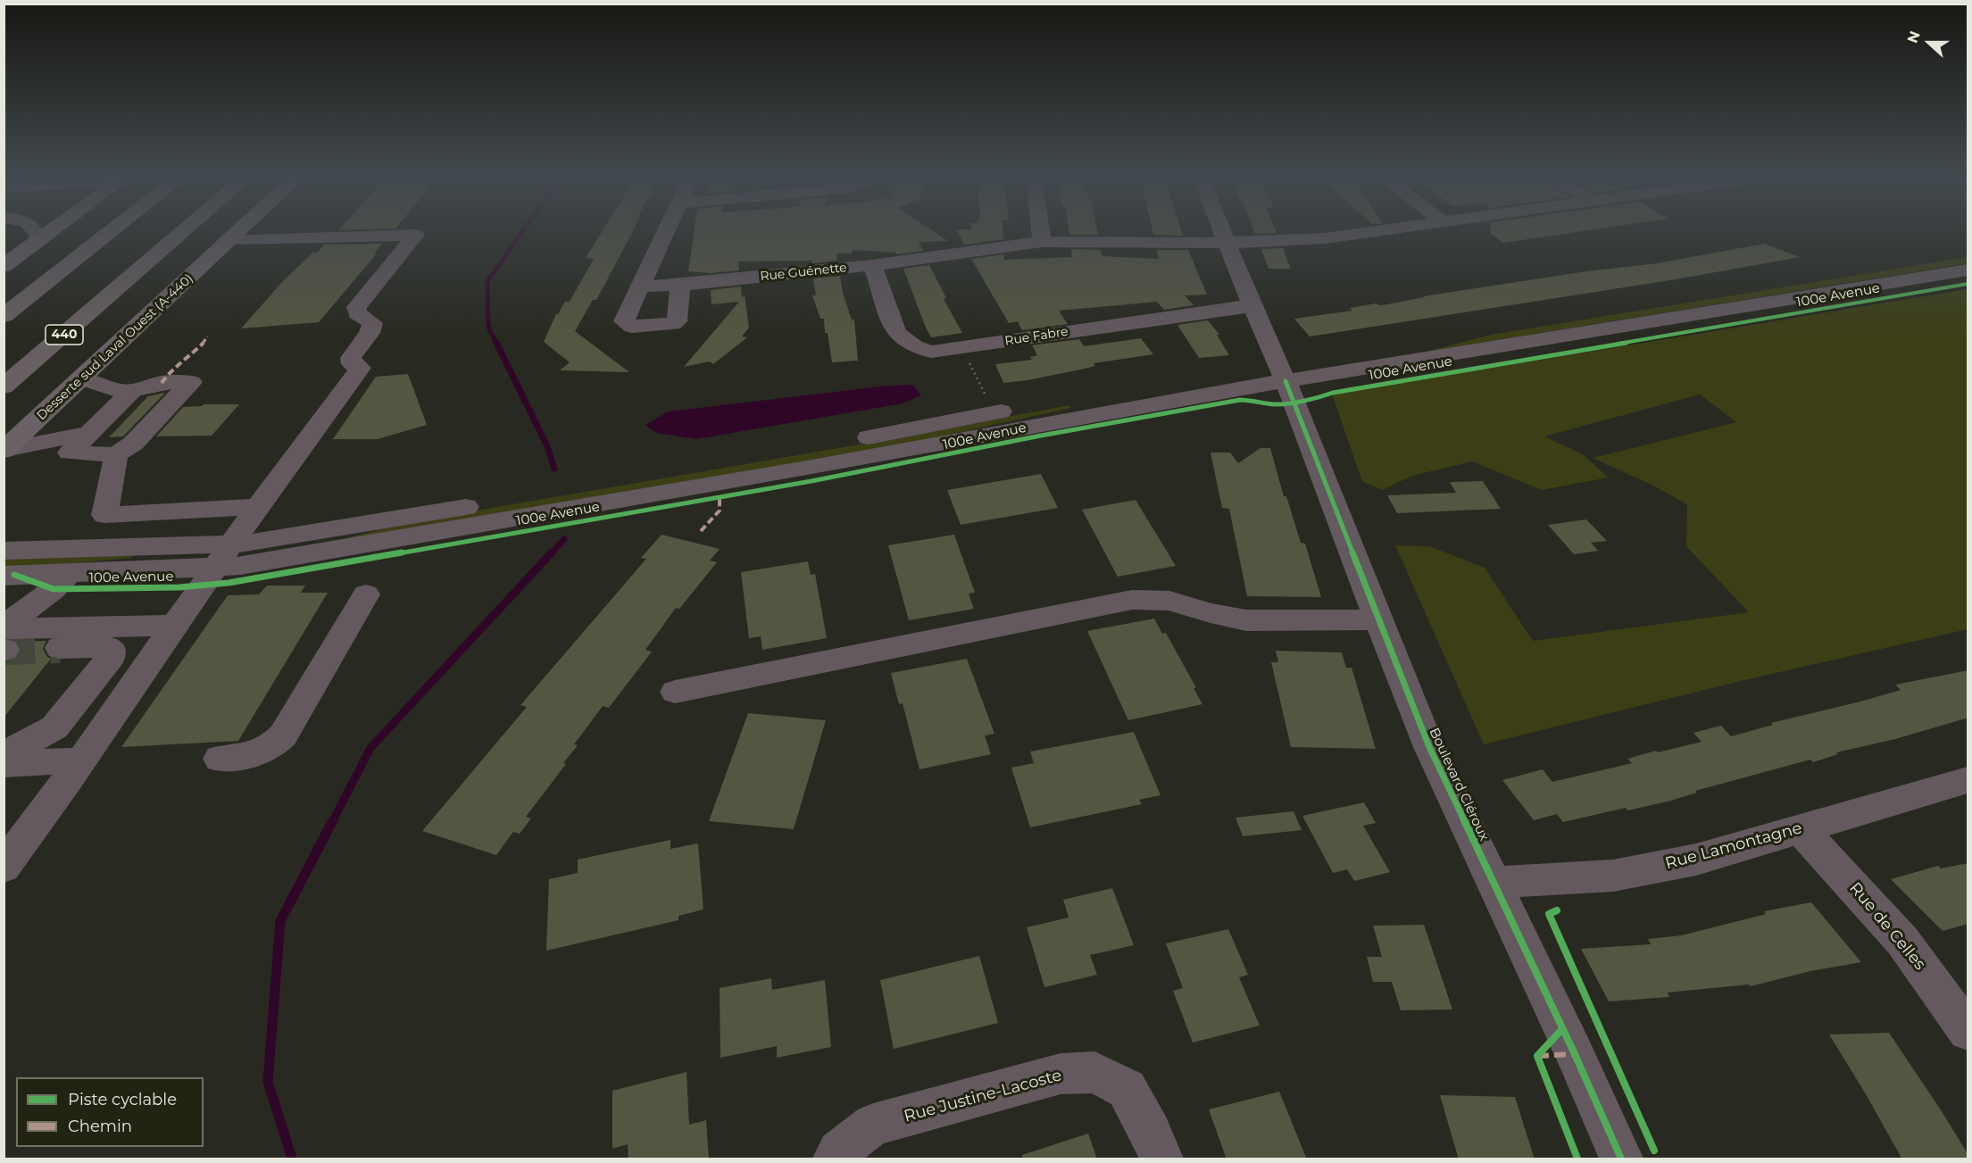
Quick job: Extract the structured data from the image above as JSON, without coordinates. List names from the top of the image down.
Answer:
{
  "streets": {
    "highway": ["440"],
    "main road": ["Desserte sud Laval Ouest (A-440)"],
    "street": [
      "Rue Guénette",
      "100e Avenue",
      "Rue Fabre",
      "Boulevard Cléroux",
      "Rue Lamontagne",
      "Rue de Celles",
      "Rue Justine-Lacoste"
    ]
  },
  "crossings": [
    ["Rue Guénette", "Rue Fabre"],
    ["Rue Guénette", "Boulevard Cléroux"],
    ["100e Avenue", "Boulevard Cléroux"],
    ["Rue Fabre", "Boulevard Cléroux"],
    ["Boulevard Cléroux", "Rue Lamontagne"],
    ["Rue Lamontagne", "Rue de Celles"]
  ],
  "legend": ["Piste cyclable", "Chemin"],
  "north": "left"
}
